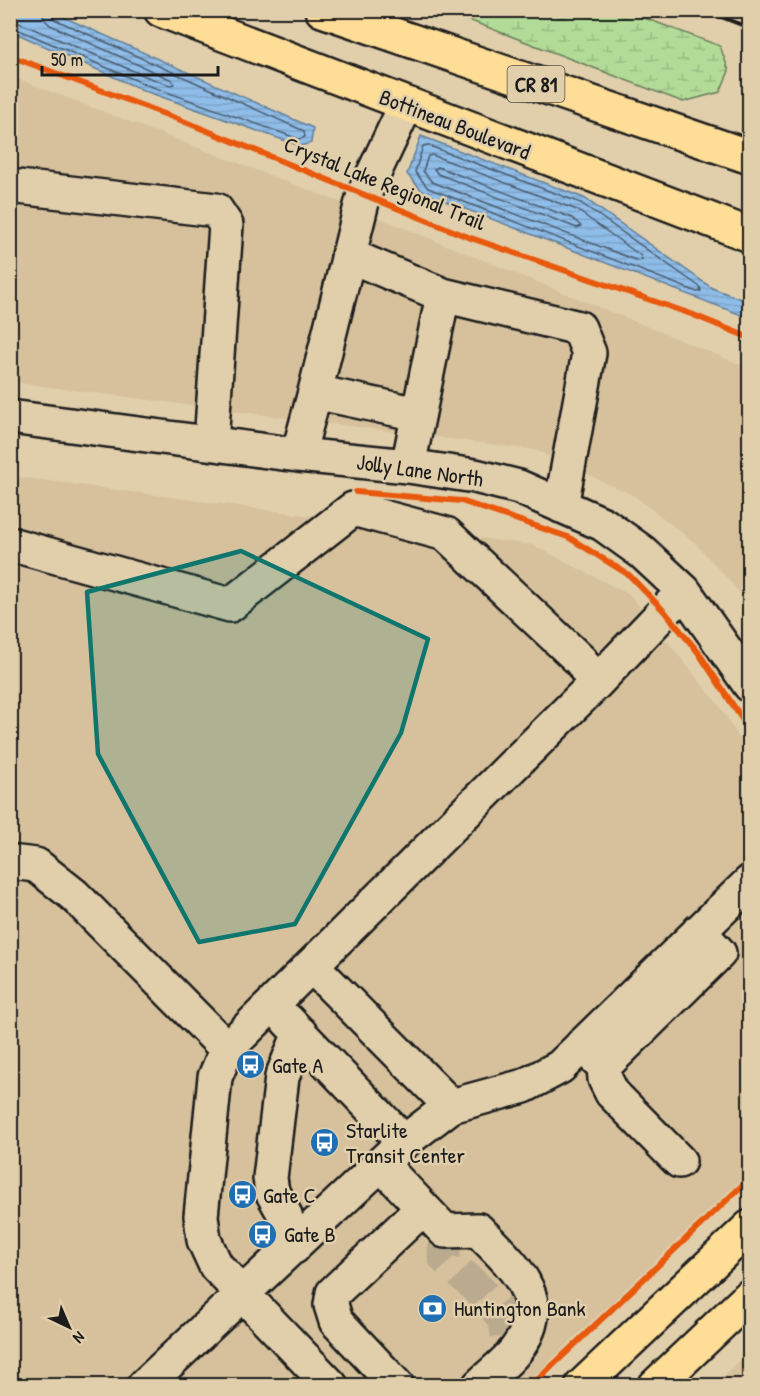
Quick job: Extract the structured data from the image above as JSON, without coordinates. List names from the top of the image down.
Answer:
{
  "streets": {
    "main road": ["CR 81", "Bottineau Boulevard"],
    "street": ["Jolly Lane North"],
    "cycle path": ["Crystal Lake Regional Trail"]
  },
  "places": {
    "bus stop": [
      "Gate A",
      "Starlite Transit Center",
      "Gate C",
      "Gate B"
    ],
    "bank": ["Huntington Bank"]
  },
  "scale_bar": "50 m",
  "north": "bottom right"
}
